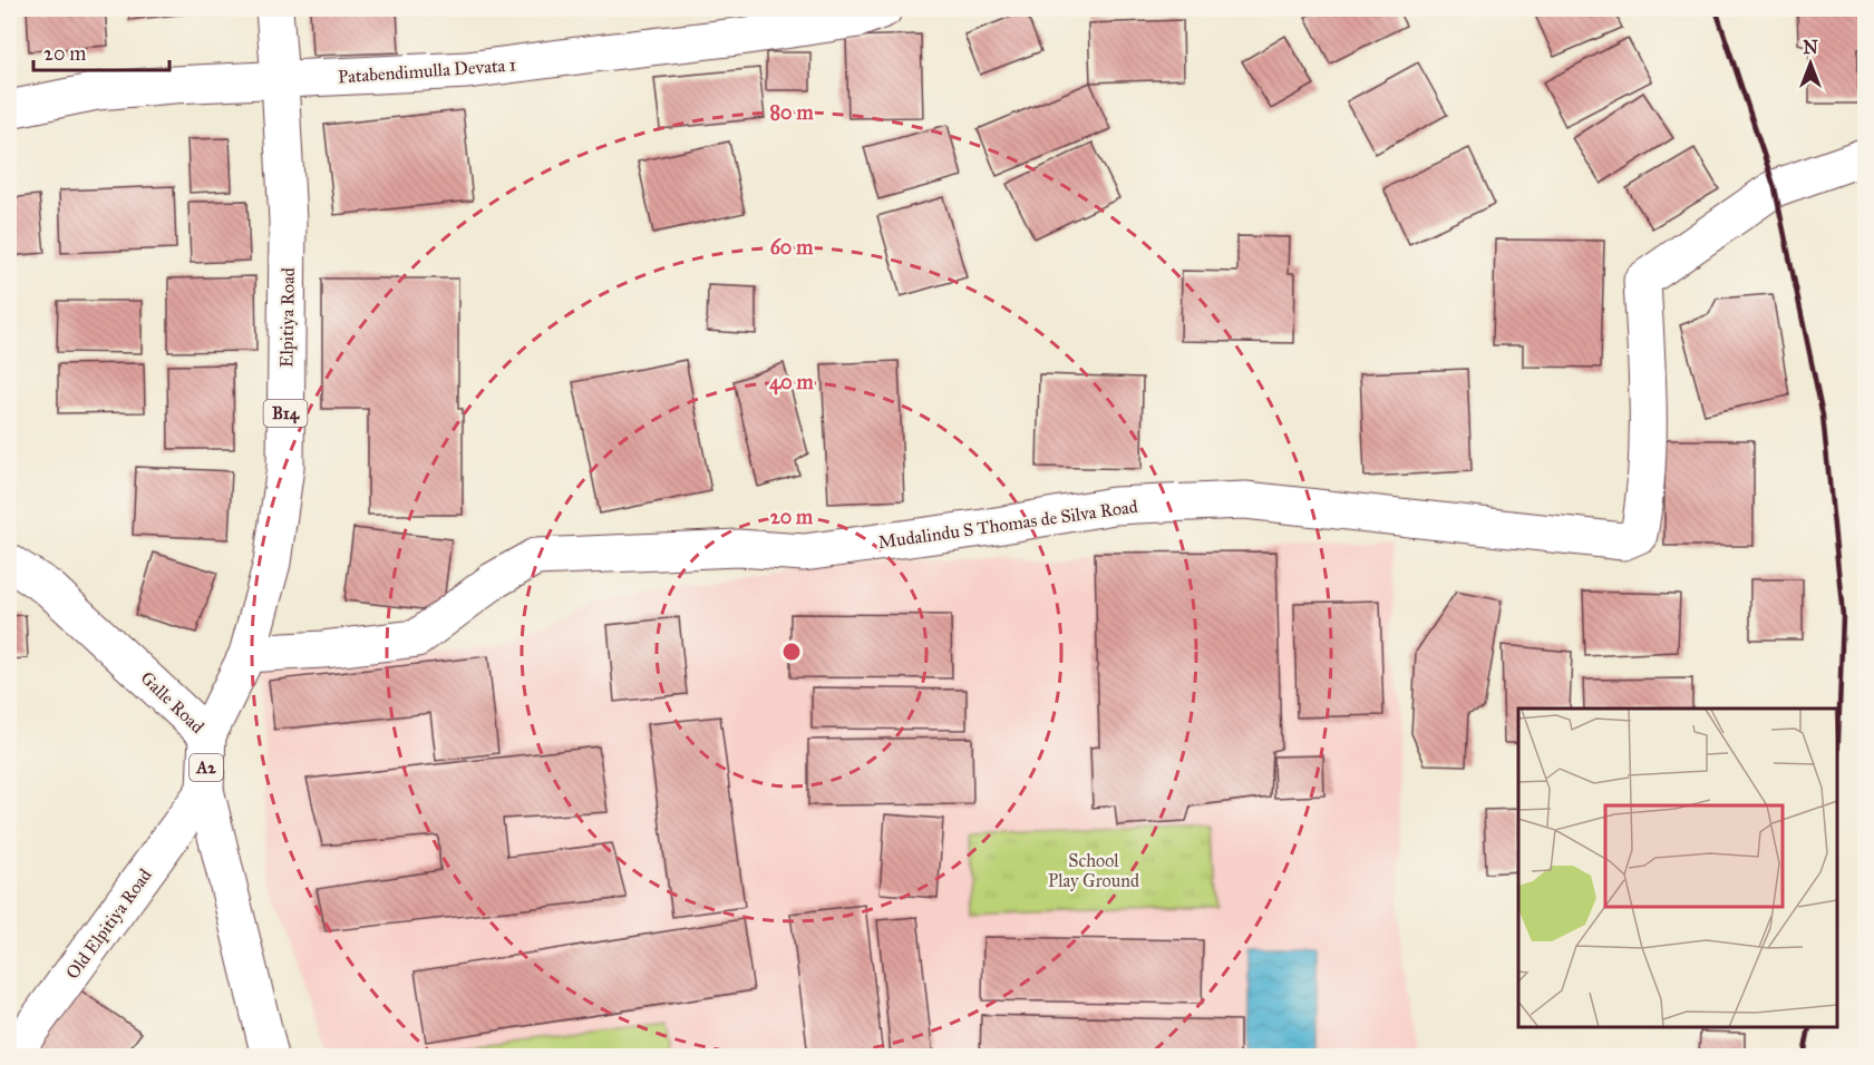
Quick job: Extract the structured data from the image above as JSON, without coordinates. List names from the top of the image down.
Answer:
{
  "streets": {
    "main road": [
      "Patabendimulla Devata 1",
      "Elpitiya Road",
      "B14",
      "Mudalindu S Thomas de Silva Road",
      "Galle Road",
      "A2",
      "Old Elpitiya Road"
    ]
  },
  "crossings": [
    ["Patabendimulla Devata 1", "Elpitiya Road"],
    ["Elpitiya Road", "Mudalindu S Thomas de Silva Road"],
    ["Elpitiya Road", "Galle Road"],
    ["Galle Road", "Old Elpitiya Road"]
  ],
  "parks": ["School Play Ground"],
  "scale_bar": "20 m",
  "north": "top",
  "rings": [
    "80 m",
    "60 m",
    "40 m",
    "20 m"
  ]
}
